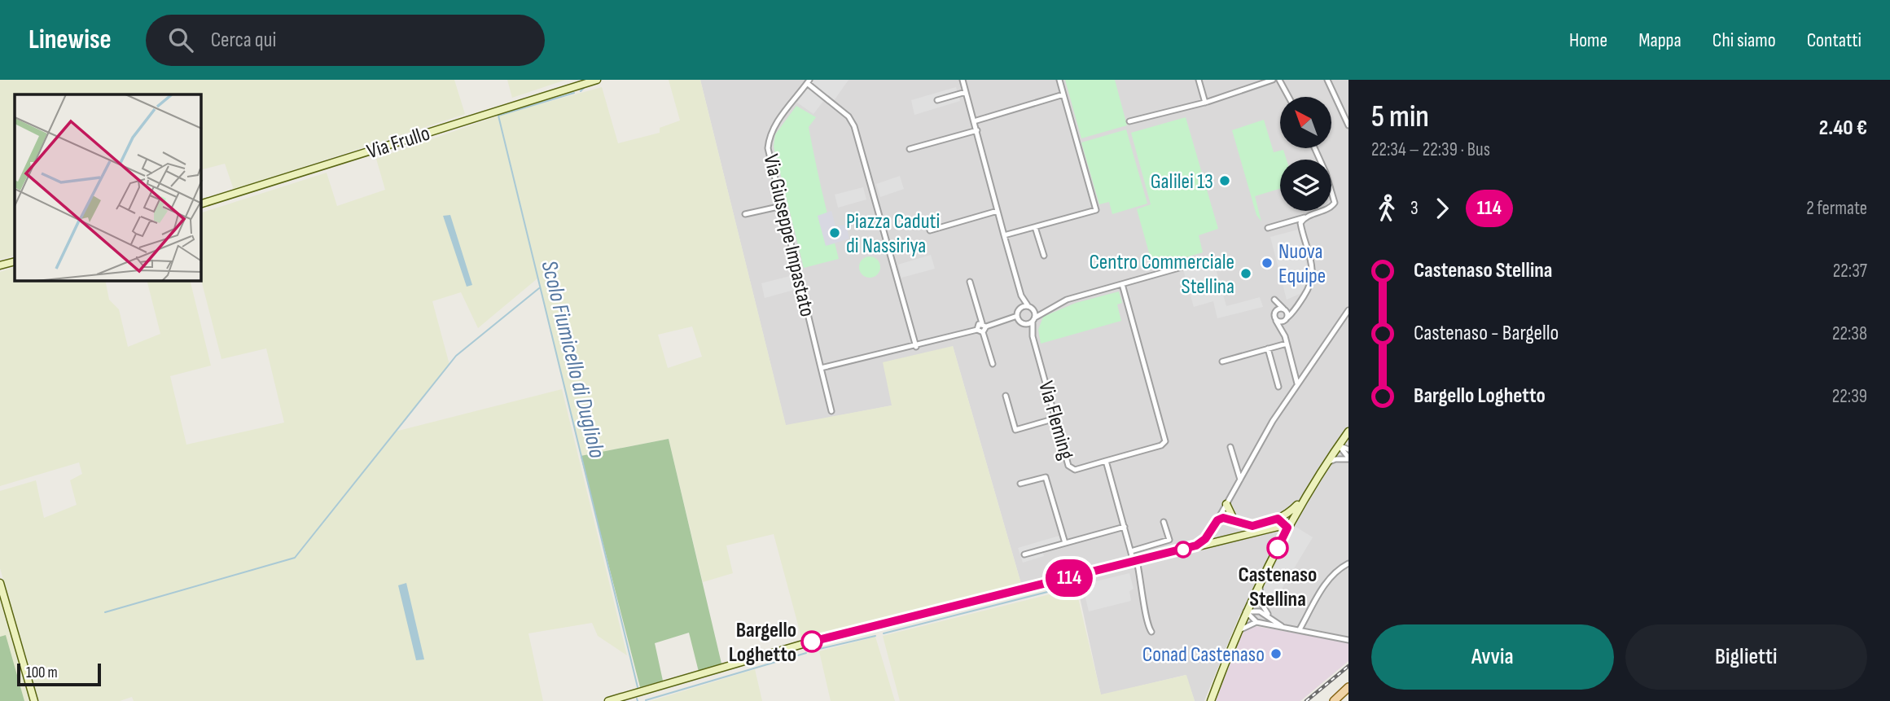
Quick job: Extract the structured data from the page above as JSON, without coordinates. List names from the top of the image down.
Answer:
{
  "streets": {
    "street": ["Via Frullo", "Via Giuseppe Impastato", "Via Fleming"]
  },
  "water": ["Scolo Fiumicello di Dugliolo"],
  "places": [
    "Galilei 13",
    "Piazza Caduti di Nassiriya",
    "Nuova Equipe",
    "Centro Commerciale Stellina",
    "Castenaso Stellina",
    "Bargello Loghetto",
    "Conad Castenaso"
  ],
  "lines": ["bus line 114"],
  "scale_bar": "100 m",
  "north": "top left",
  "page": {
    "header": "Linewise",
    "search": "Cerca qui",
    "nav": [
      "Home",
      "Mappa",
      "Chi siamo",
      "Contatti"
    ],
    "on_map": "114",
    "heading": ["5 min", "22:34 – 22:39 · Bus", "2.40 €"],
    "legs": ["3", "114", "2 fermate"],
    "list": [
      {
        "name": "Castenaso Stellina",
        "value": "22:37"
      },
      {
        "name": "Castenaso - Bargello",
        "value": "22:38"
      },
      {
        "name": "Bargello Loghetto",
        "value": "22:39"
      }
    ],
    "buttons": ["Avvia", "Biglietti"],
    "scale": "100 m"
  }
}
